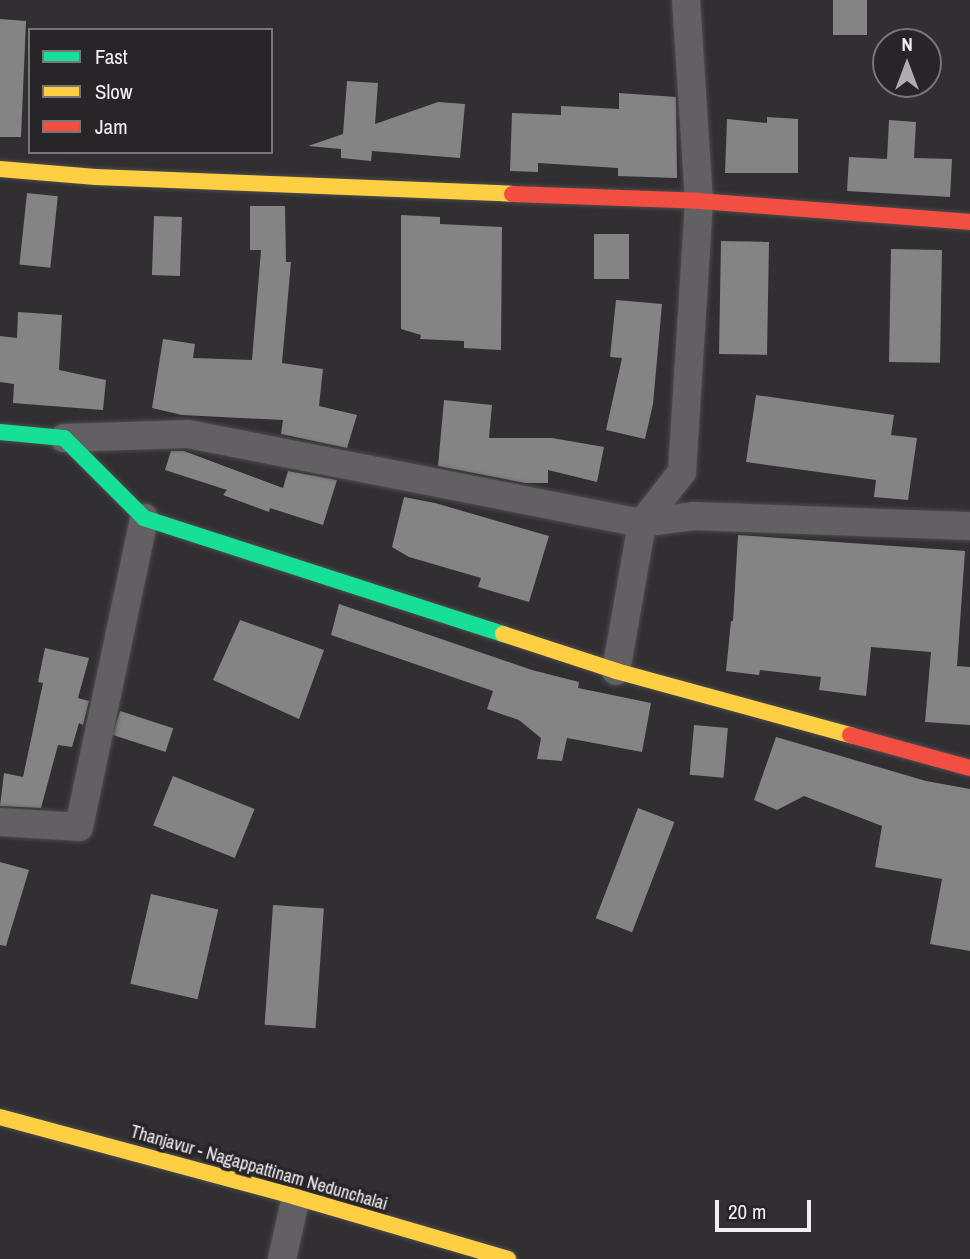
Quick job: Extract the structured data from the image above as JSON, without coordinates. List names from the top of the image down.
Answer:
{
  "streets": {
    "main road": ["Thanjavur - Nagappattinam Nedunchalai"]
  },
  "legend": ["Fast", "Slow", "Jam"],
  "scale_bar": "20 m",
  "north": "top"
}
